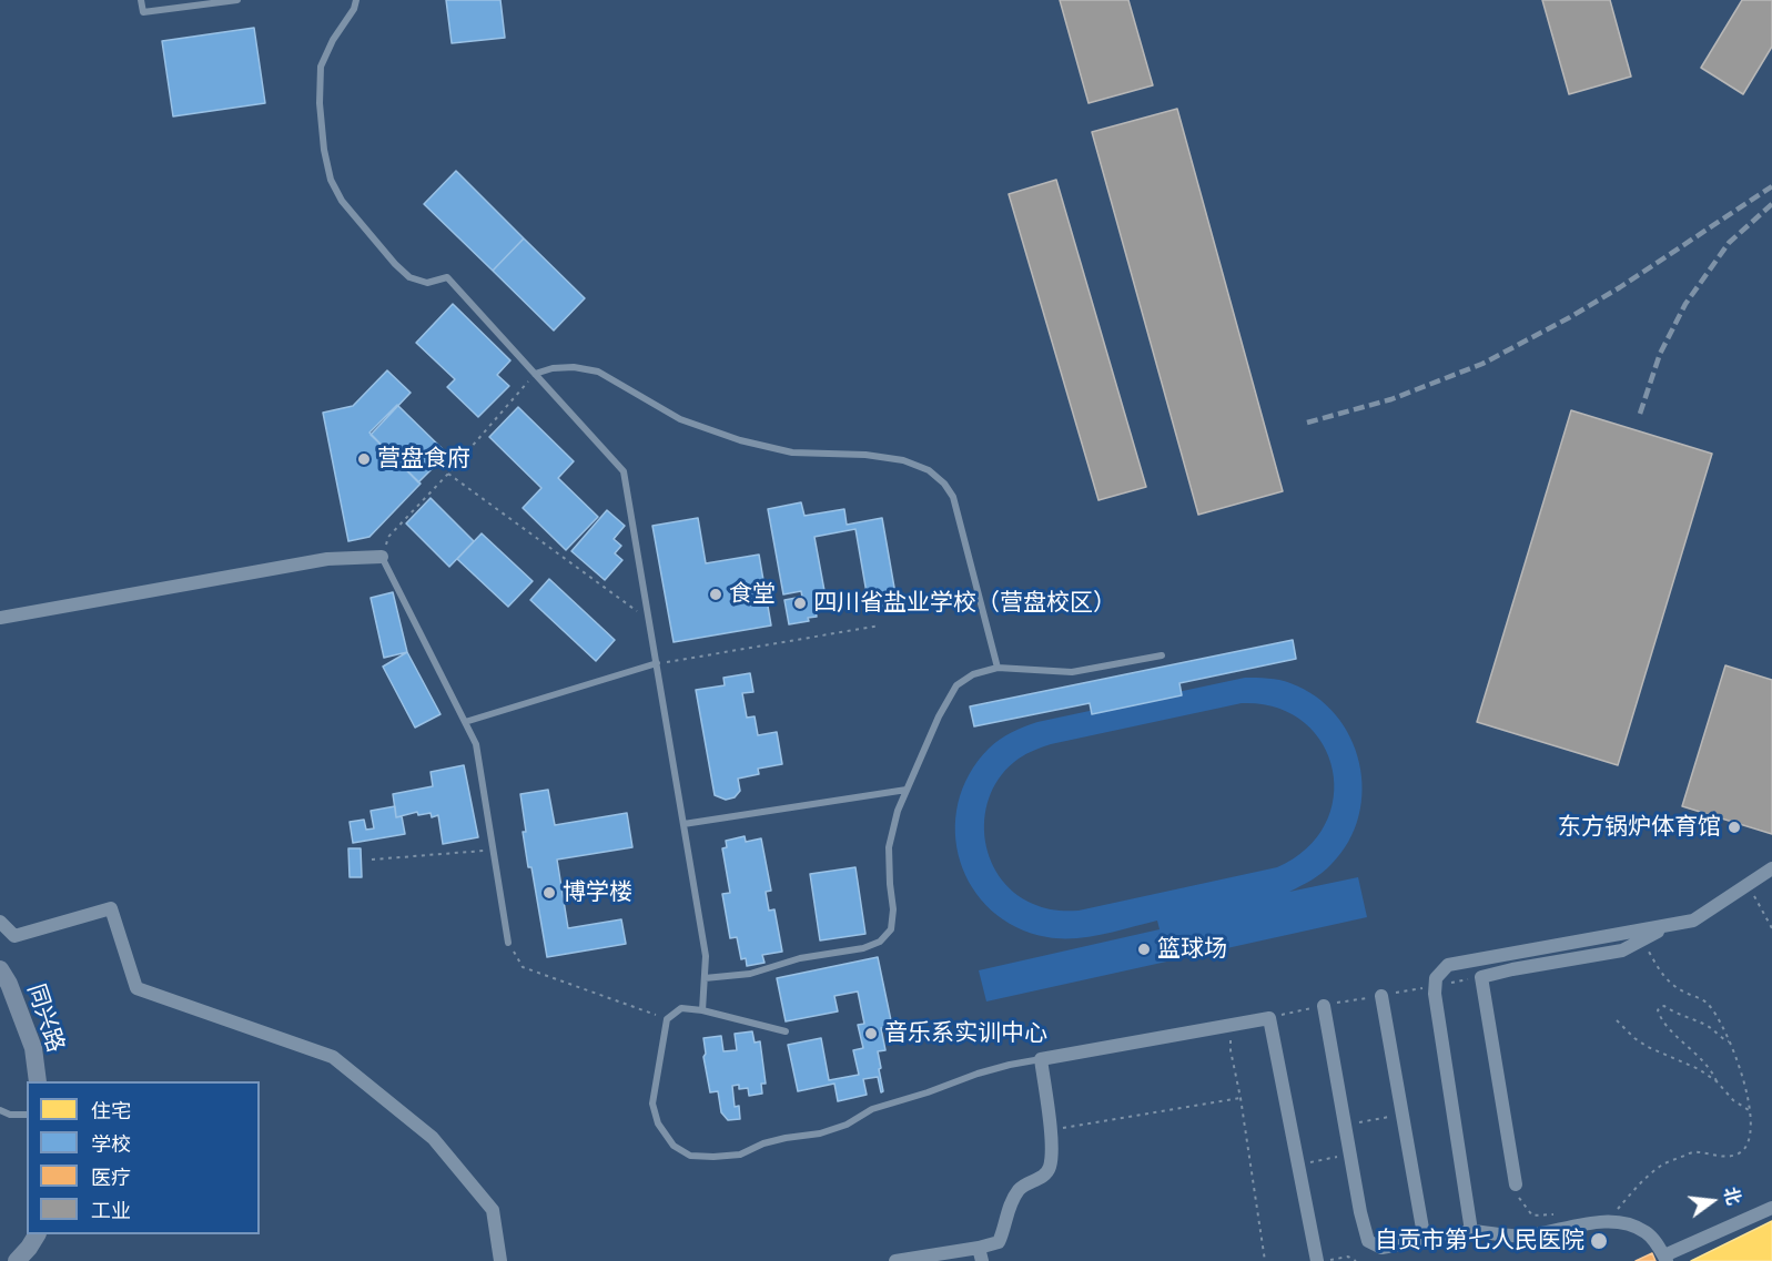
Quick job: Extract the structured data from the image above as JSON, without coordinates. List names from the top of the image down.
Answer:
{
  "streets": {
    "main road": ["同兴路"]
  },
  "places": [
    "营盘食府",
    "食堂",
    "四川省盐业学校（营盘校区）",
    "东方锅炉体育馆",
    "博学楼",
    "篮球场",
    "音乐系实训中心",
    "自贡市第七人民医院"
  ],
  "legend": [
    "住宅",
    "学校",
    "医疗",
    "工业"
  ],
  "north": "right"
}
